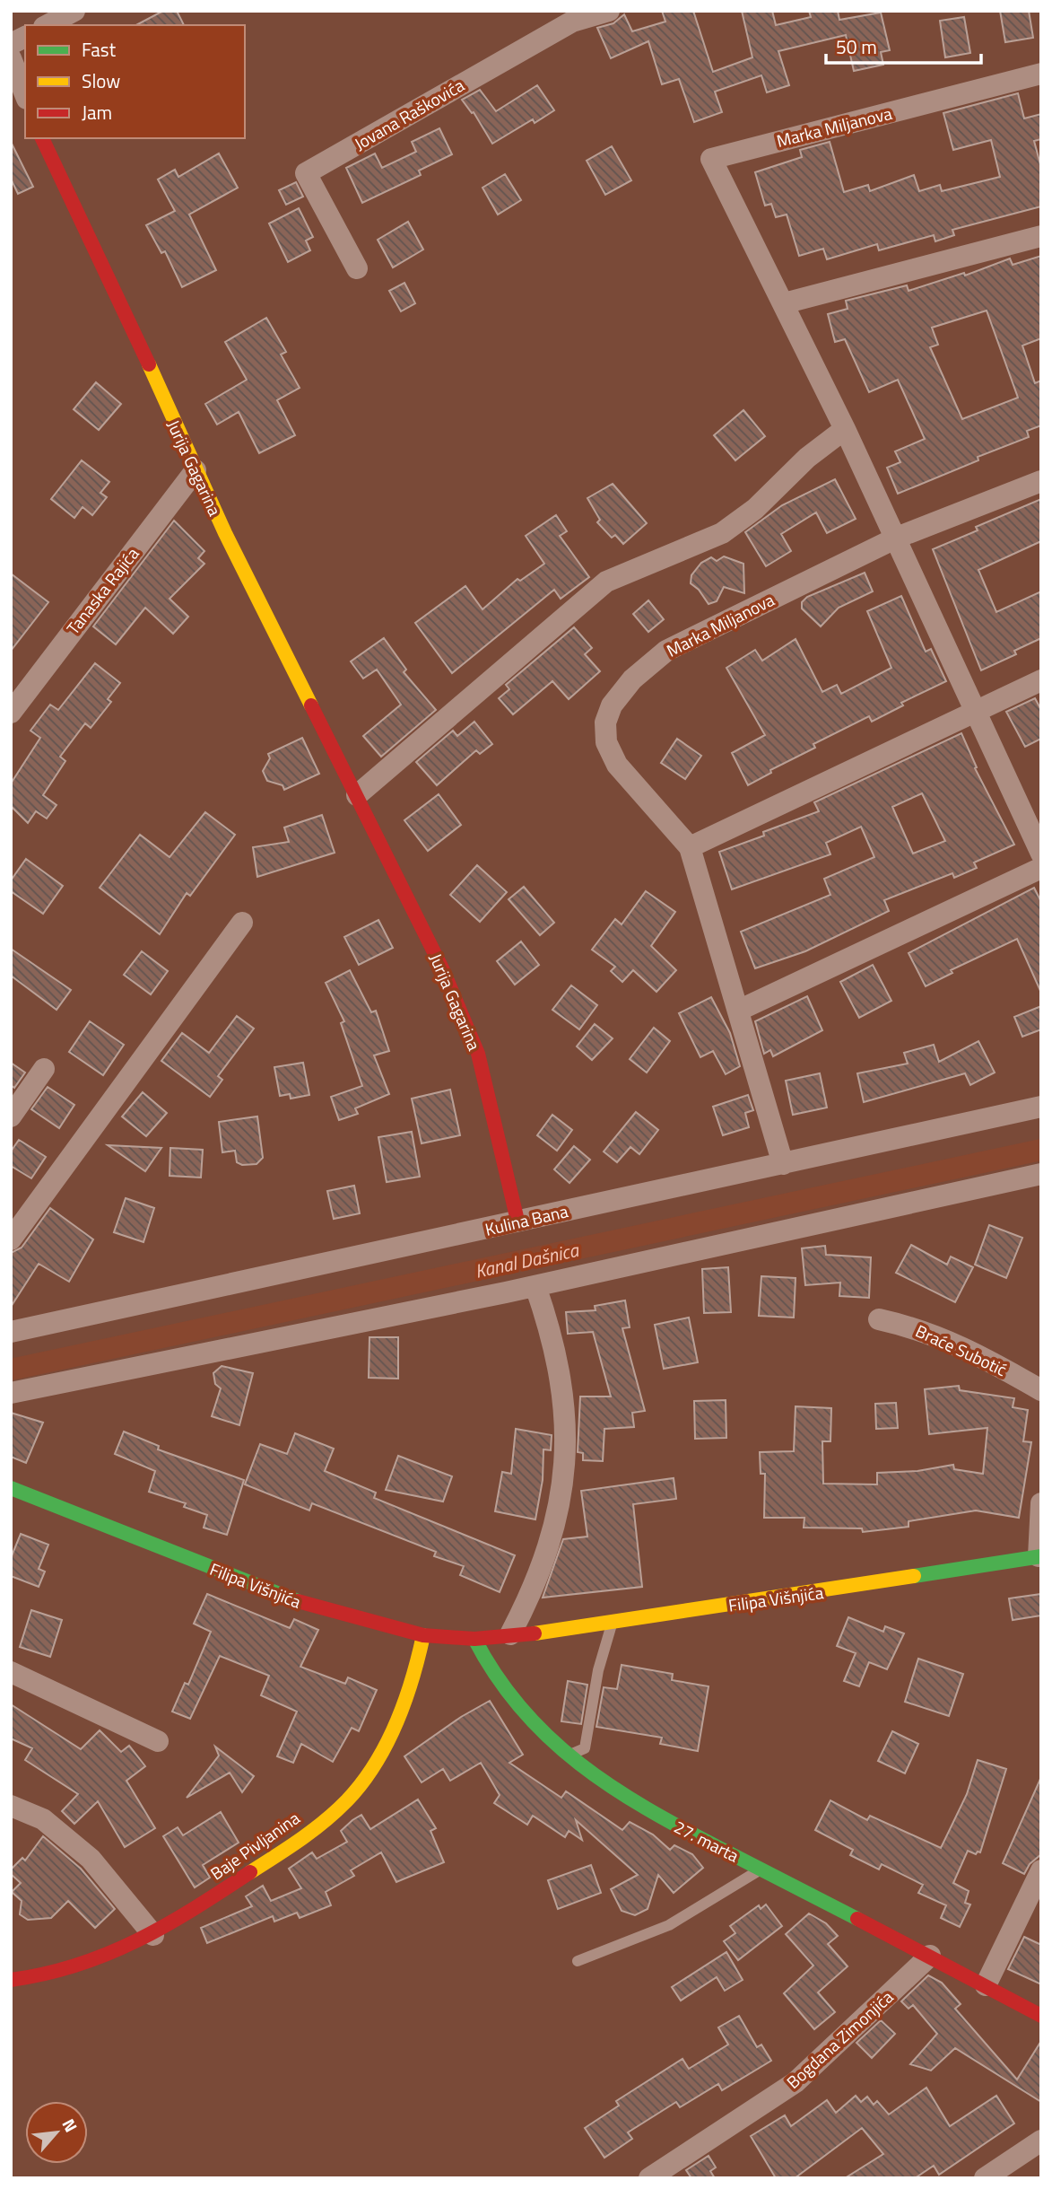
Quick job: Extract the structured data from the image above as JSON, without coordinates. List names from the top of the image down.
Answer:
{
  "streets": {
    "street": [
      "Jovana Raškovića",
      "Marka Miljanova",
      "Jurija Gagarina",
      "Tanaska Rajića",
      "Kulina Bana",
      "Braće Subotić",
      "Filipa Višnjića",
      "27. marta",
      "Baje Pivljanina",
      "Bogdana Zimonjića"
    ]
  },
  "crossings": [
    ["Marka Miljanova", "Kulina Bana"],
    ["Jurija Gagarina", "Tanaska Rajića"],
    ["Jurija Gagarina", "Kulina Bana"],
    ["Filipa Višnjića", "27. marta"],
    ["Filipa Višnjića", "Baje Pivljanina"],
    ["27. marta", "Bogdana Zimonjića"]
  ],
  "water": ["Kanal Dašnica"],
  "legend": ["Fast", "Slow", "Jam"],
  "scale_bar": "50 m",
  "north": "top right"
}
